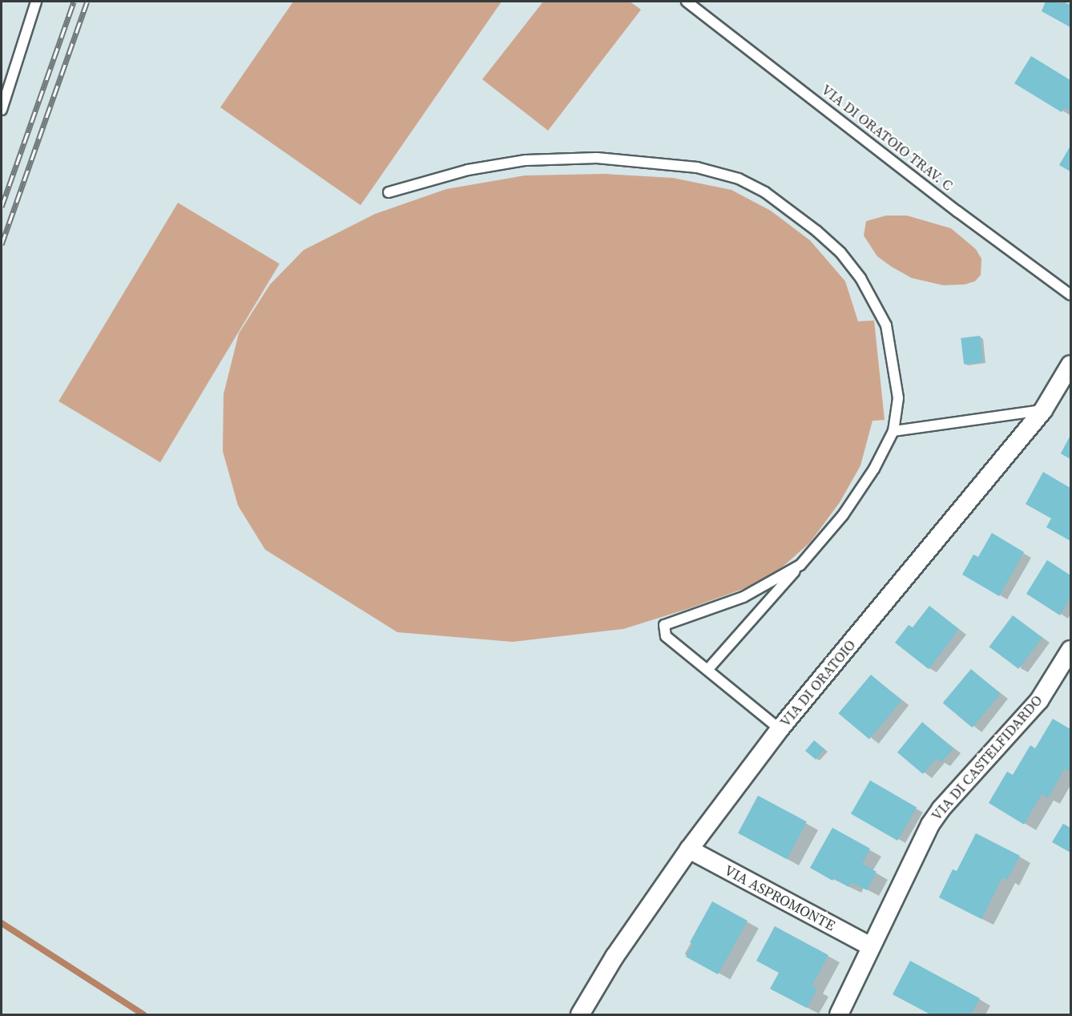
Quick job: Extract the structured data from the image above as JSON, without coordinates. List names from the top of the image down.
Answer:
{
  "streets": {
    "street": ["VIA DI ORATOIO", "VIA DI CASTELFIDARDO", "VIA ASPROMONTE"],
    "lane": ["VIA DI ORATOIO TRAV. C"]
  },
  "crossings": [
    ["VIA DI ORATOIO", "VIA ASPROMONTE"],
    ["VIA DI CASTELFIDARDO", "VIA ASPROMONTE"]
  ]
}
